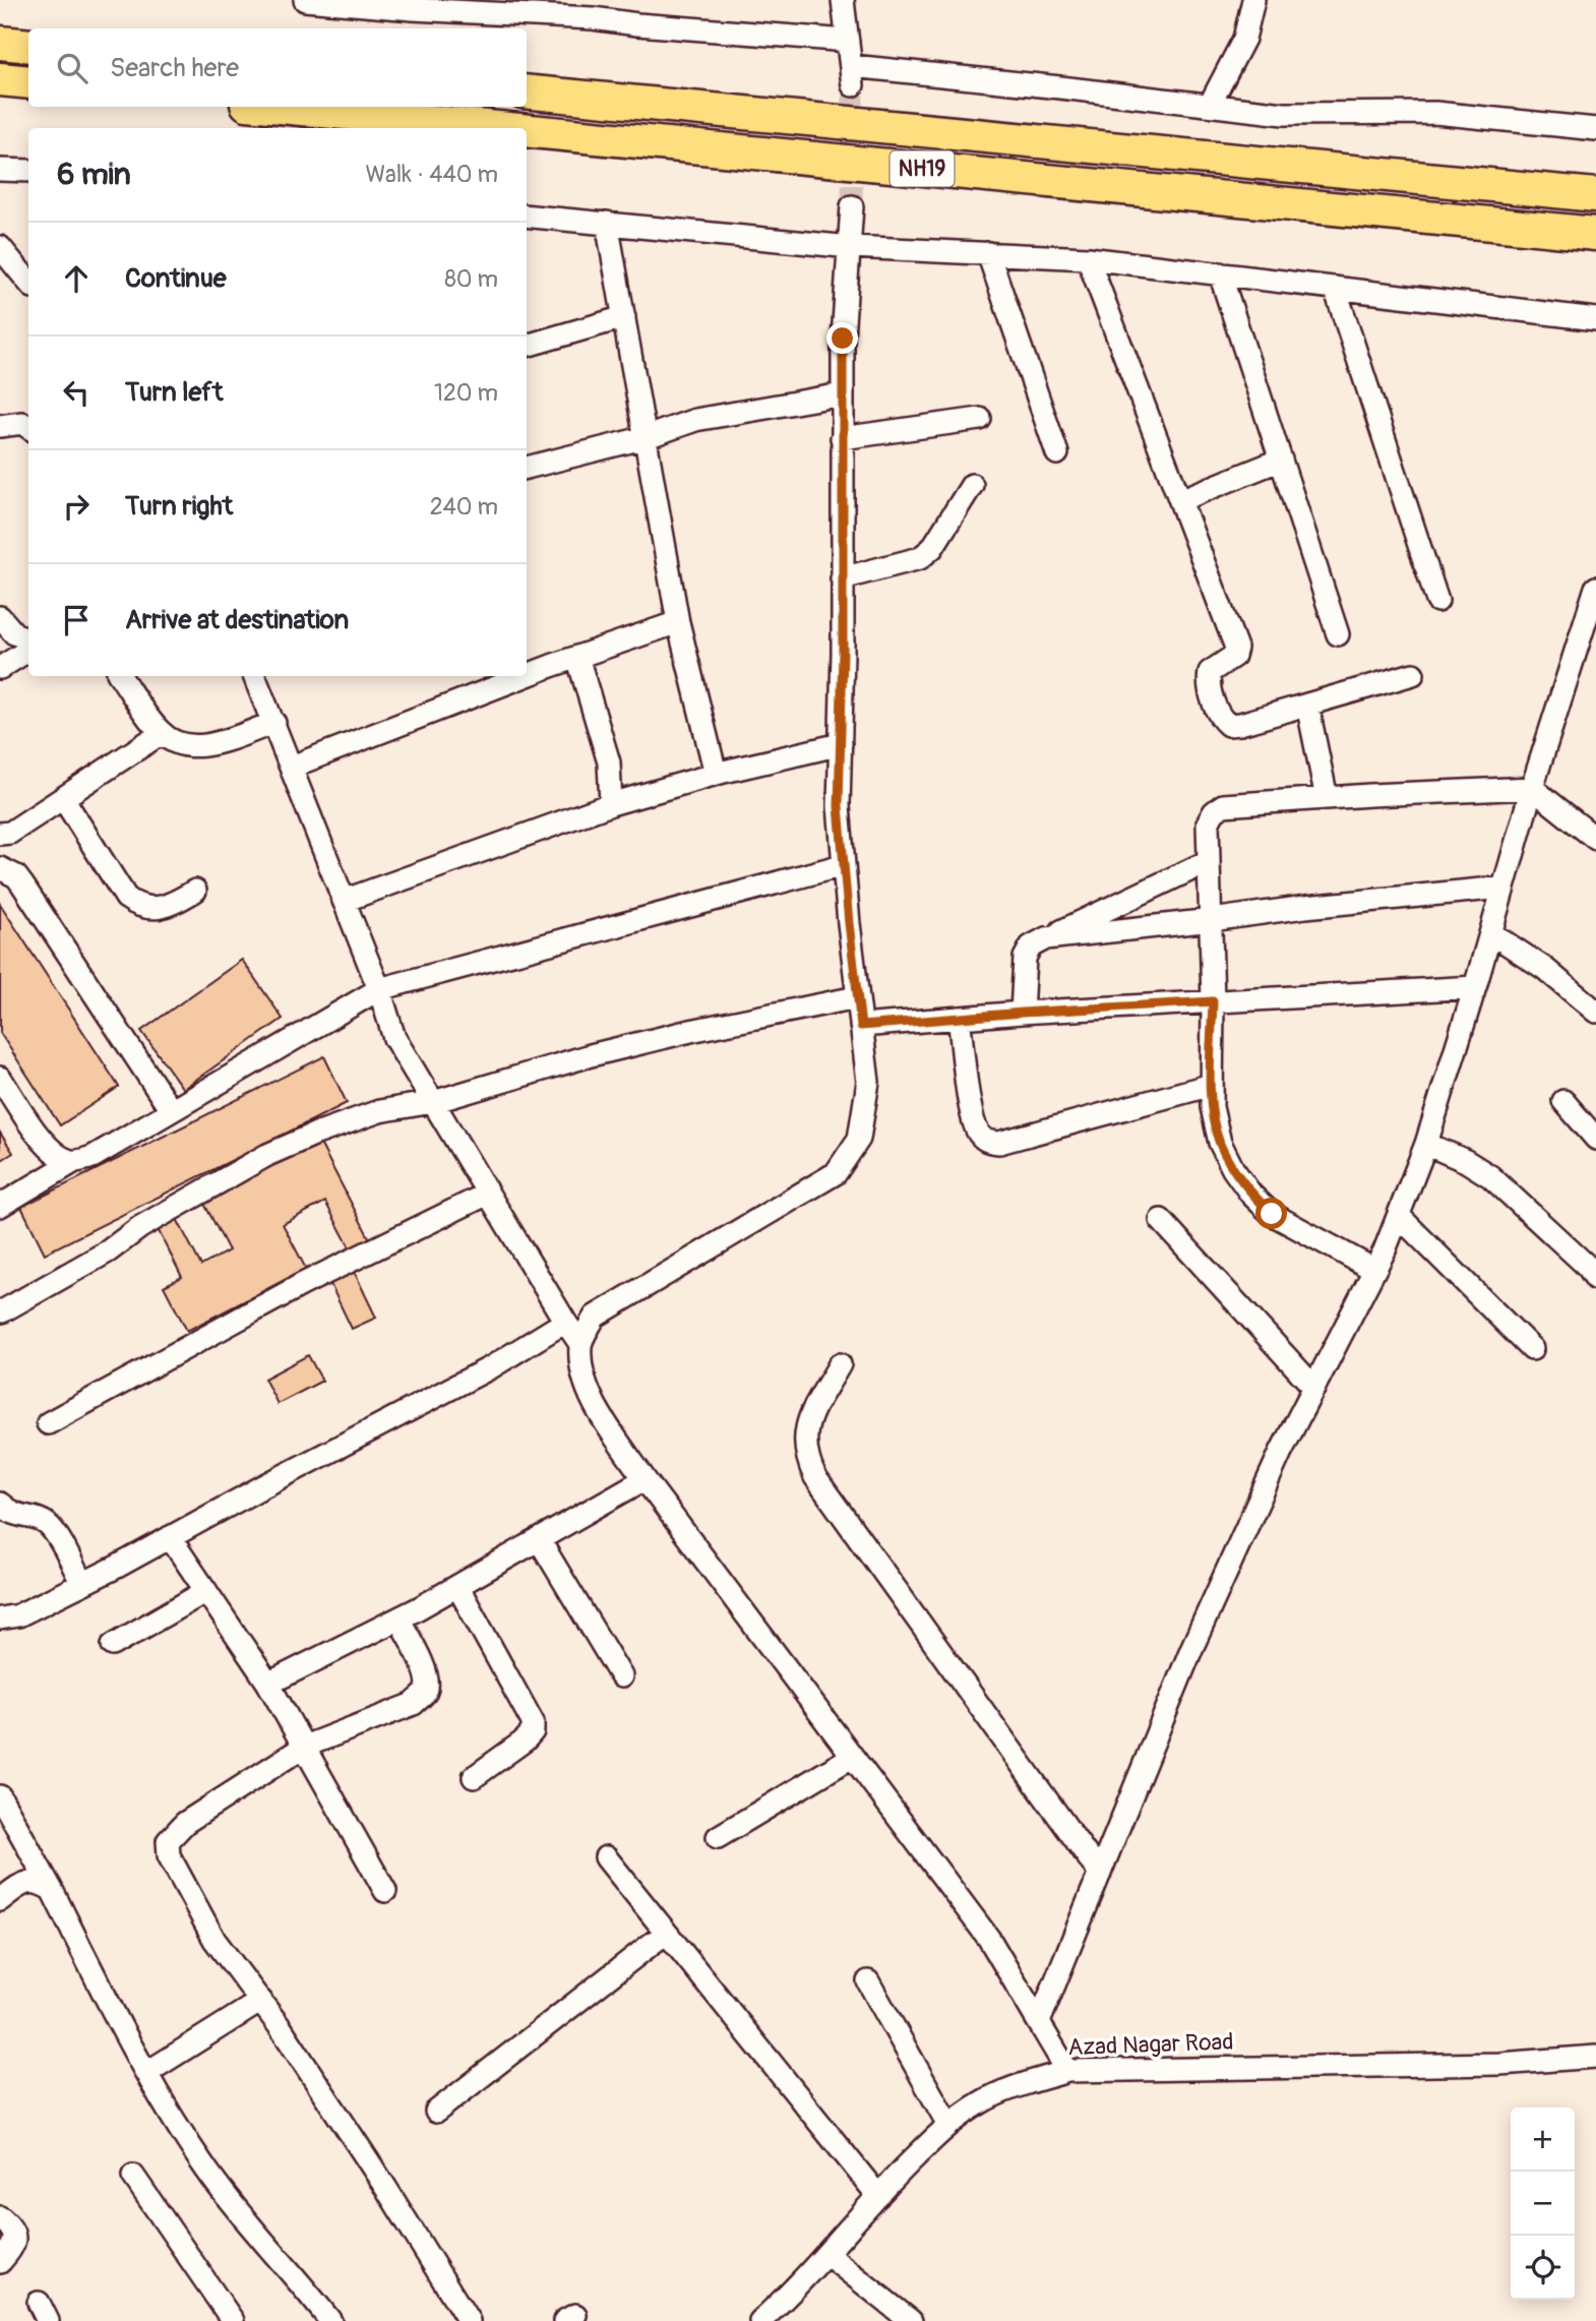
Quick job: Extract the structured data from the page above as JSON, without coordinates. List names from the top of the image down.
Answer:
{
  "streets": {
    "highway": ["NH19"],
    "street": ["Azad Nagar Road"]
  },
  "page": {
    "search": "Search here",
    "heading": ["6 min", "Walk · 440 m"],
    "list": [
      ["Continue", "80 m"],
      ["Turn left", "120 m"],
      ["Turn right", "240 m"],
      "Arrive at destination"
    ],
    "map_buttons": ["+", "−"]
  }
}
